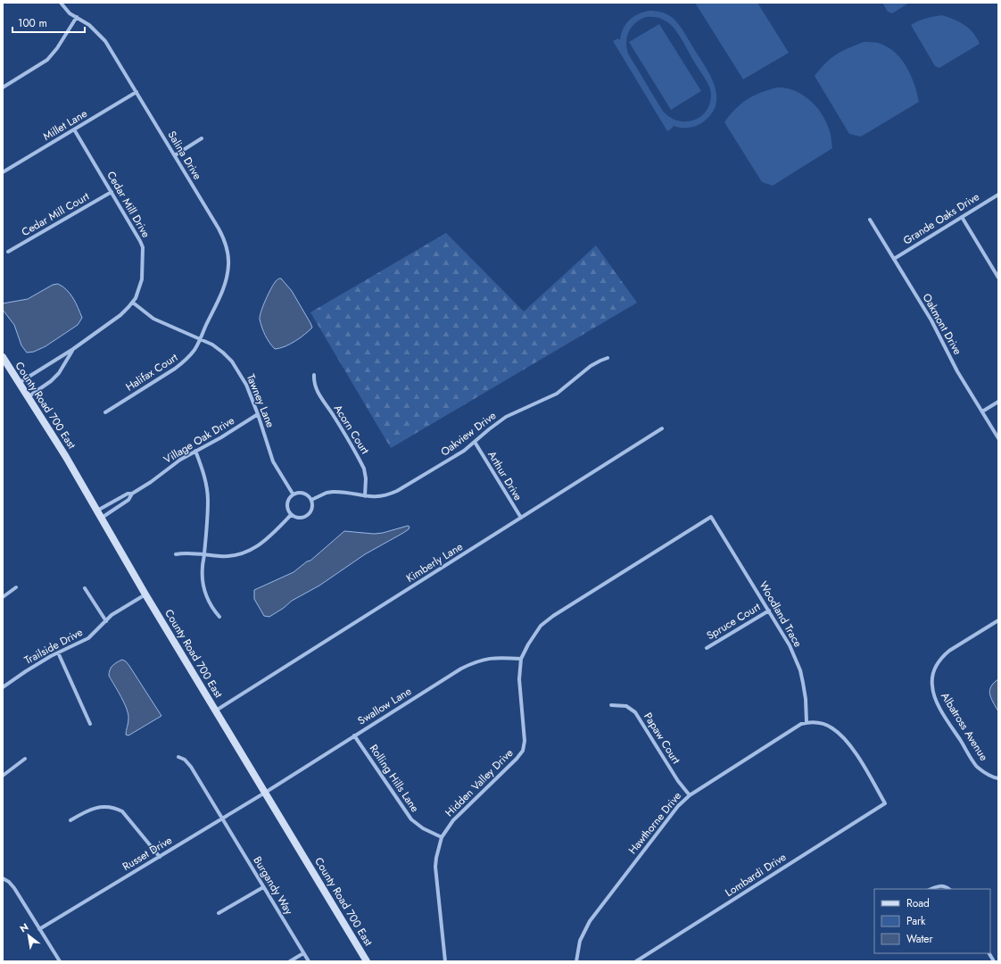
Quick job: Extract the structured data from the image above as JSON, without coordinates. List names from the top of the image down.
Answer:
{
  "streets": {
    "main road": ["County Road 700 East"],
    "street": [
      "Millet Lane",
      "Salina Drive",
      "Cedar Mill Drive",
      "Cedar Mill Court",
      "Grande Oaks Drive",
      "Oakmont Drive",
      "Halifax Court",
      "Tawney Lane",
      "Acorn Court",
      "Oakview Drive",
      "Village Oak Drive",
      "Arthur Drive",
      "Kimberly Lane",
      "Woodland Trace",
      "Spruce Court",
      "Trailside Drive",
      "Swallow Lane",
      "Albatross Avenue",
      "Papaw Court",
      "Rolling Hills Lane",
      "Hidden Valley Drive",
      "Hawthorne Drive",
      "Russet Drive",
      "Lombardi Drive",
      "Burgandy Way"
    ]
  },
  "crossings": [
    ["Millet Lane", "Salina Drive"],
    ["Millet Lane", "Cedar Mill Drive"],
    ["Salina Drive", "Halifax Court"],
    ["Salina Drive", "Tawney Lane"],
    ["Cedar Mill Drive", "Cedar Mill Court"],
    ["Cedar Mill Drive", "Tawney Lane"],
    ["Cedar Mill Drive", "County Road 700 East"],
    ["Grande Oaks Drive", "Oakmont Drive"],
    ["Halifax Court", "Tawney Lane"],
    ["Tawney Lane", "Oakview Drive"],
    ["Tawney Lane", "Village Oak Drive"],
    ["County Road 700 East", "Village Oak Drive"],
    ["County Road 700 East", "Kimberly Lane"],
    ["County Road 700 East", "Trailside Drive"],
    ["County Road 700 East", "Swallow Lane"],
    ["County Road 700 East", "Russet Drive"],
    ["Acorn Court", "Oakview Drive"],
    ["Oakview Drive", "Arthur Drive"],
    ["Arthur Drive", "Kimberly Lane"],
    ["Woodland Trace", "Spruce Court"],
    ["Woodland Trace", "Hidden Valley Drive"],
    ["Woodland Trace", "Hawthorne Drive"],
    ["Woodland Trace", "Lombardi Drive"],
    ["Swallow Lane", "Rolling Hills Lane"],
    ["Swallow Lane", "Hidden Valley Drive"],
    ["Swallow Lane", "Russet Drive"],
    ["Papaw Court", "Hawthorne Drive"],
    ["Rolling Hills Lane", "Hidden Valley Drive"],
    ["Hawthorne Drive", "Lombardi Drive"],
    ["Russet Drive", "Burgandy Way"]
  ],
  "legend": ["Road", "Park", "Water"],
  "scale_bar": "100 m",
  "north": "top left"
}
